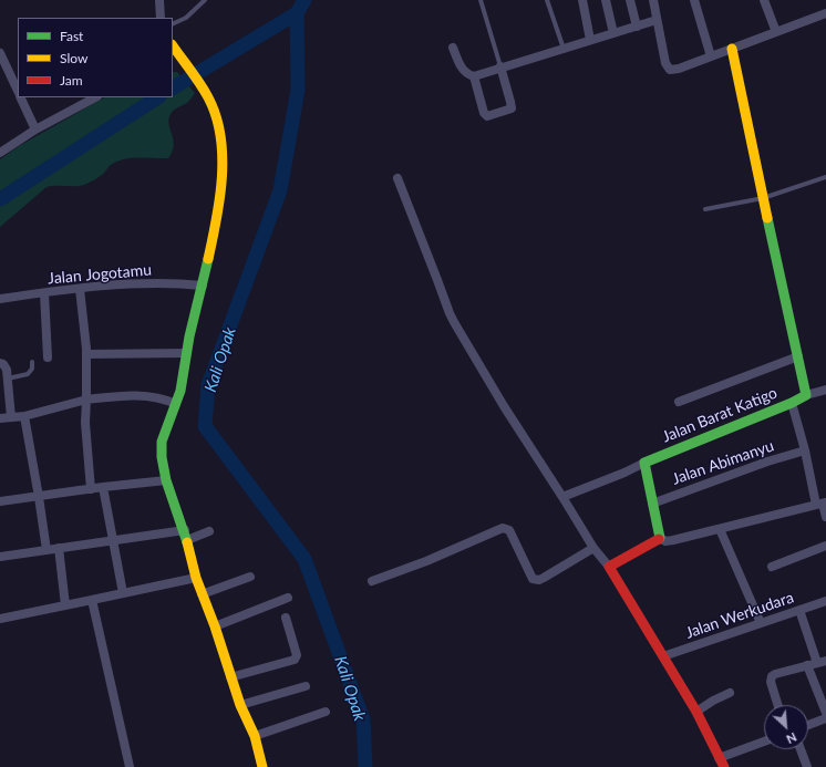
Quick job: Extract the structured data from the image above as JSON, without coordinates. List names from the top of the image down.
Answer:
{
  "streets": {
    "street": [
      "Jalan Jogotamu",
      "Jalan Barat Katigo",
      "Jalan Abimanyu",
      "Jalan Werkudara"
    ]
  },
  "water": ["Kali Opak"],
  "legend": ["Fast", "Slow", "Jam"],
  "north": "bottom right"
}
